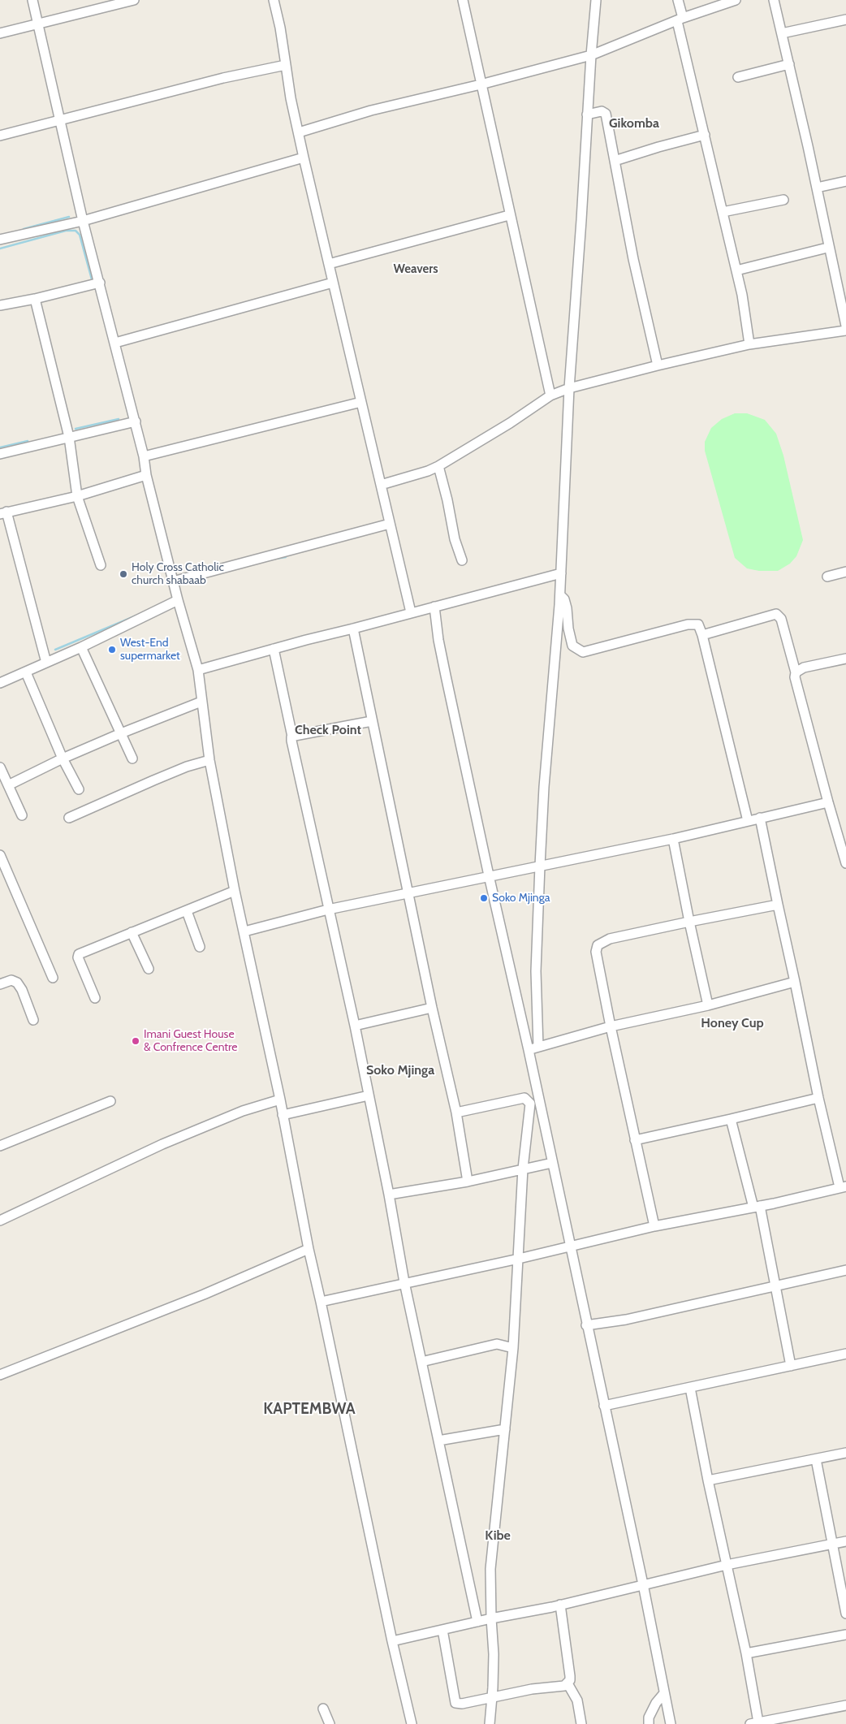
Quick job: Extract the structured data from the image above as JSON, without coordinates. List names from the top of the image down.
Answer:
{
  "districts": [
    "Gikomba",
    "Weavers",
    "Check Point",
    "Honey Cup",
    "Soko Mjinga",
    "KAPTEMBWA",
    "Kibe"
  ],
  "places": [
    "Holy Cross Catholic church shabaab",
    "West-End supermarket",
    "Soko Mjinga",
    "Imani Guest House & Confrence Centre"
  ]
}
